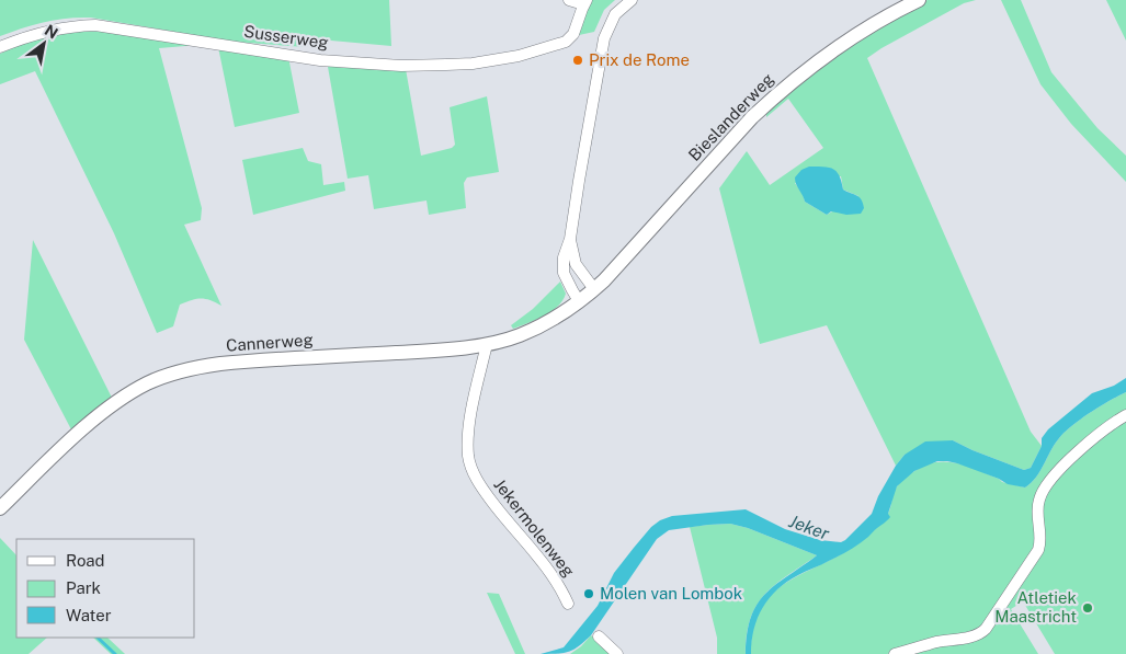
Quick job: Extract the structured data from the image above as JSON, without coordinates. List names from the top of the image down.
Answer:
{
  "streets": {
    "main road": ["Bieslanderweg", "Cannerweg"],
    "street": ["Susserweg", "Jekermolenweg"]
  },
  "crossings": [
    ["Bieslanderweg", "Cannerweg"],
    ["Cannerweg", "Jekermolenweg"]
  ],
  "water": ["Jeker"],
  "places": ["Prix de Rome", "Molen van Lombok", "Atletiek Maastricht"],
  "legend": ["Road", "Park", "Water"],
  "north": "top right"
}
